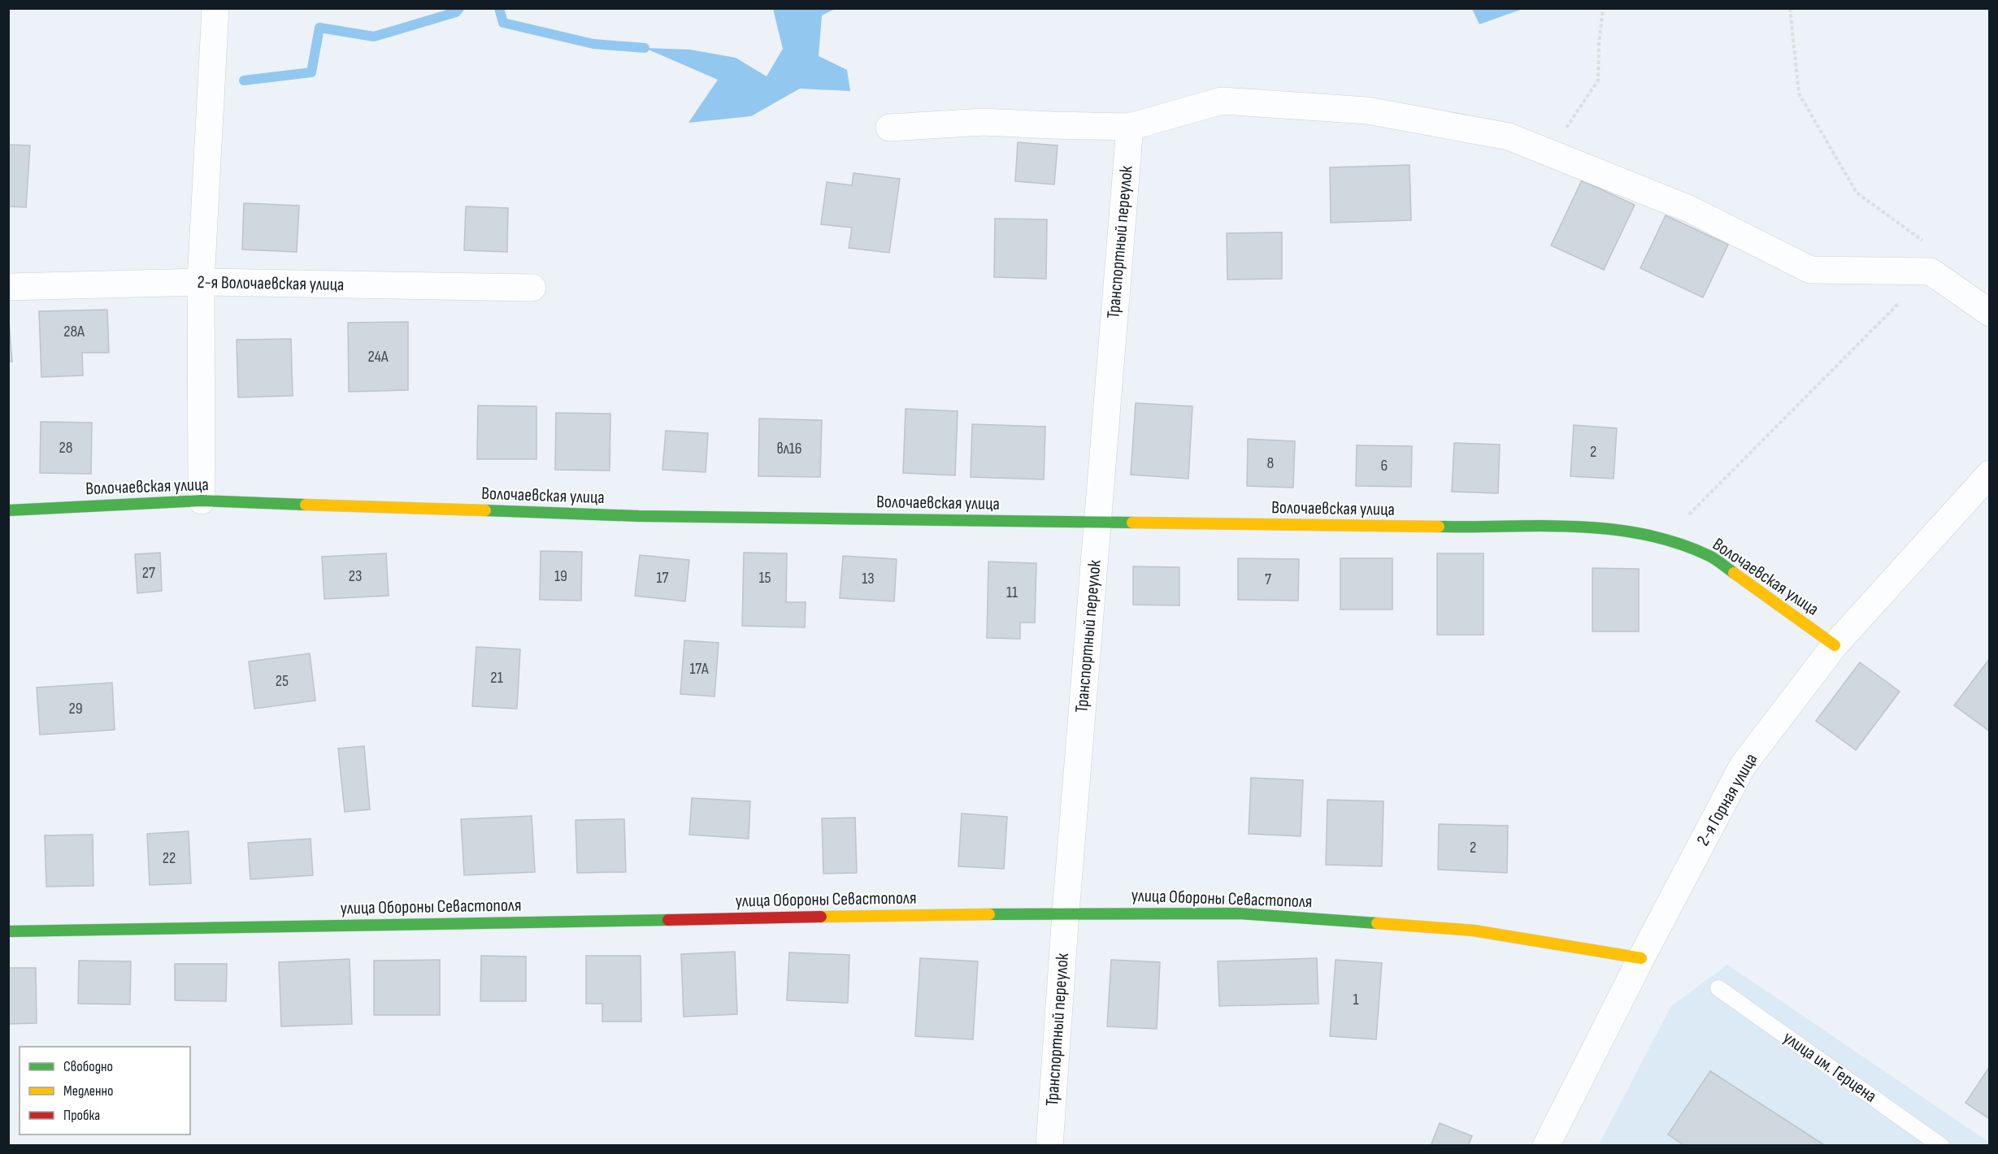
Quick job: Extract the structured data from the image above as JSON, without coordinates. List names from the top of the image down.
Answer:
{
  "streets": {
    "street": [
      "Транспортный переулок",
      "2-я Волочаевская улица",
      "Волочаевская улица",
      "2-я Горная улица",
      "улица Обороны Севастополя"
    ],
    "lane": ["улица им. Герцена"]
  },
  "crossings": [
    ["Транспортный переулок", "Волочаевская улица"],
    ["Транспортный переулок", "улица Обороны Севастополя"],
    ["Волочаевская улица", "2-я Горная улица"],
    ["2-я Горная улица", "улица Обороны Севастополя"]
  ],
  "house_numbers": [
    "28А",
    "24А",
    "28",
    "вл16",
    "2",
    "8",
    "6",
    "27",
    "23",
    "19",
    "17",
    "15",
    "13",
    "7",
    "11",
    "17А",
    "21",
    "25",
    "29",
    "2",
    "22",
    "1"
  ],
  "legend": ["Свободно", "Медленно", "Пробка"]
}
